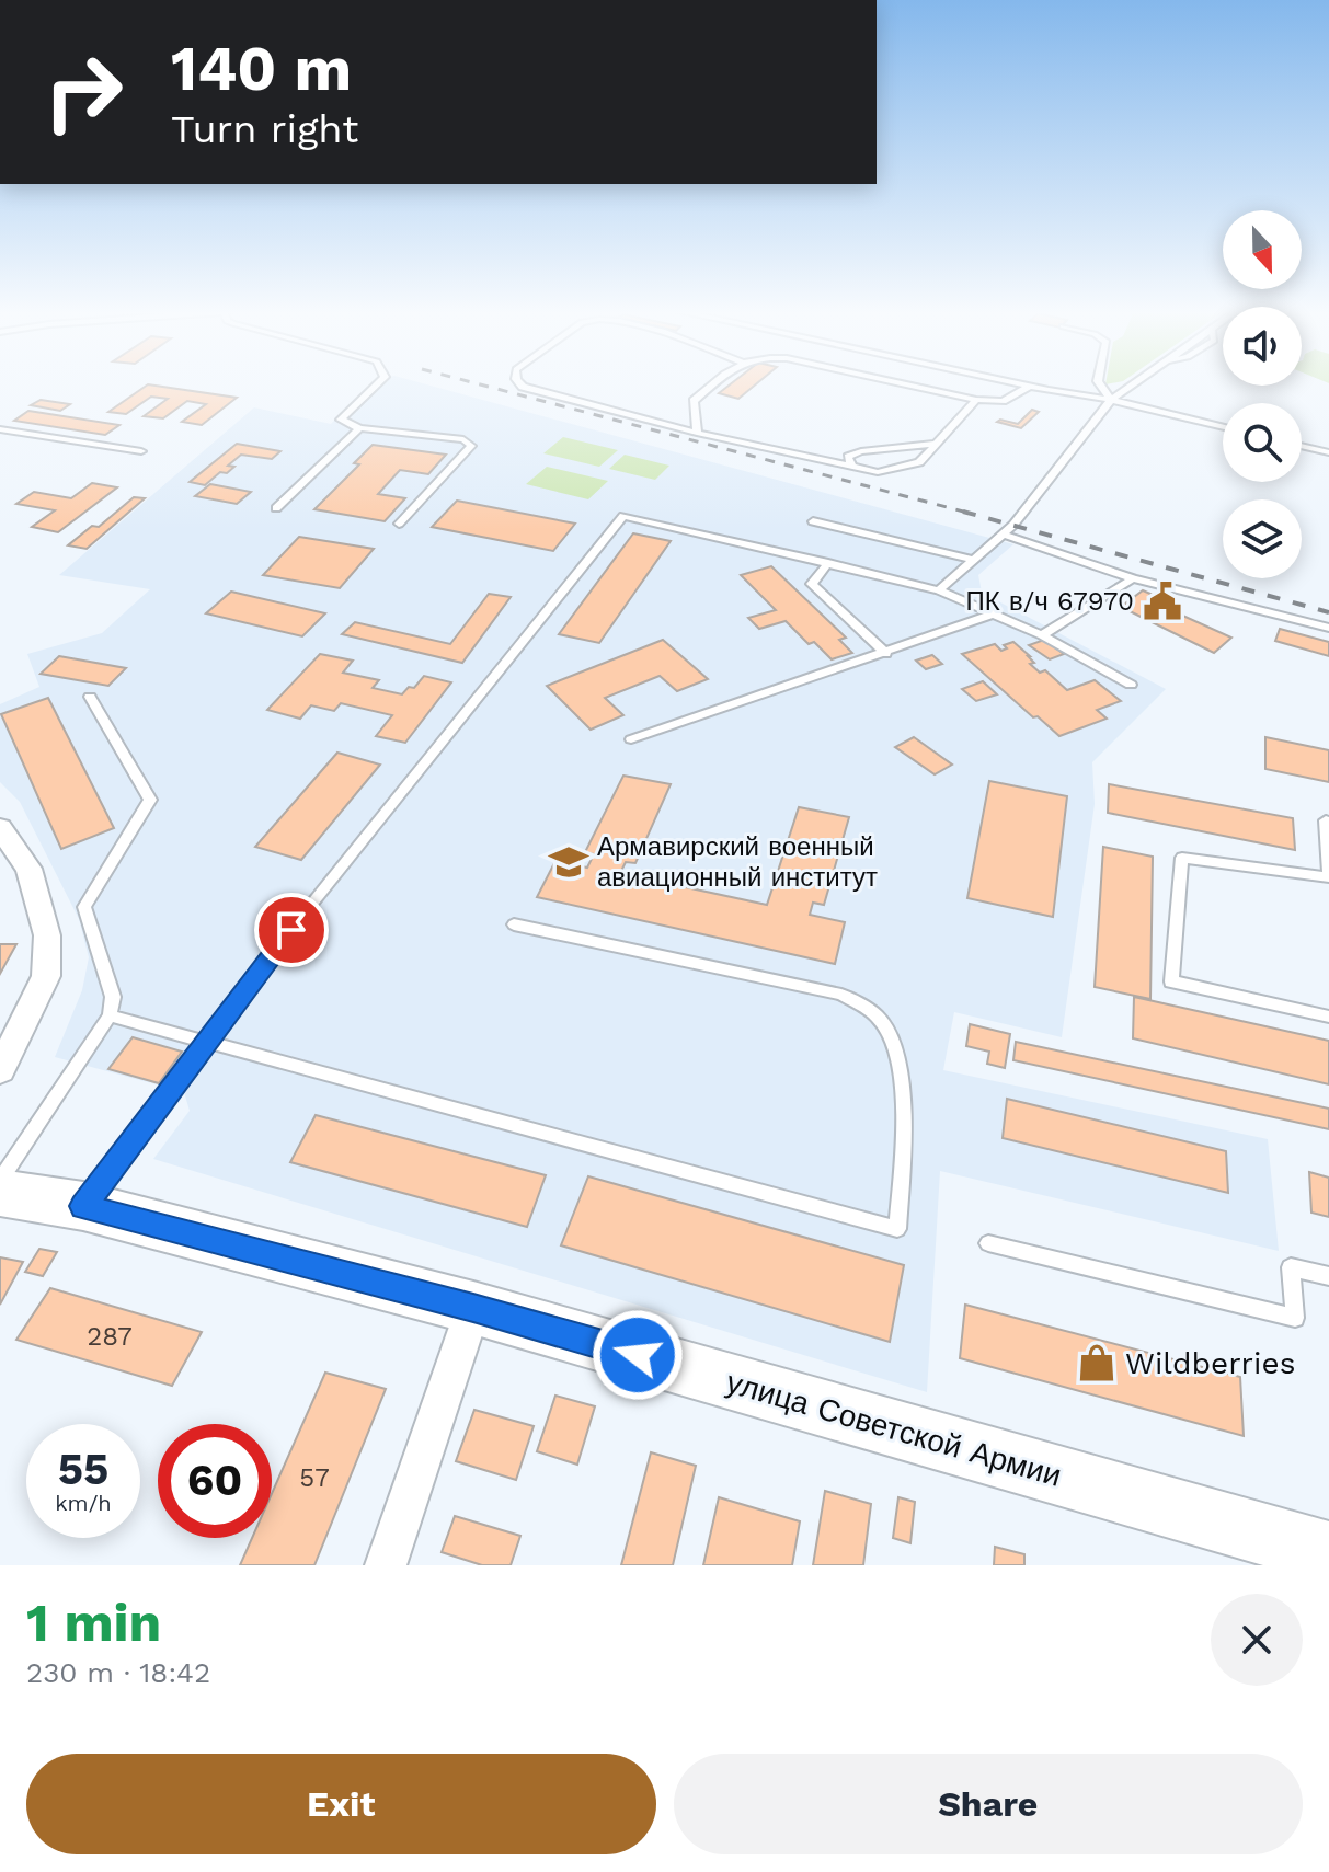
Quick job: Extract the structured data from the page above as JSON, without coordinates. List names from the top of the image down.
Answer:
{
  "streets": {
    "main road": ["улица Советской Армии"]
  },
  "places": {
    "public building": ["ПК в/ч 67970"],
    "school or university": ["Армавирский военный авиационный институт"],
    "shop": ["Wildberries"]
  },
  "house_numbers": ["287", "57"],
  "north": "bottom",
  "page": {
    "turn": ["140 m", "Turn right"],
    "speed": "55 km/h",
    "limit": "60",
    "heading": ["1 min", "230 m · 18:42"],
    "buttons": ["Exit", "Share"]
  }
}
